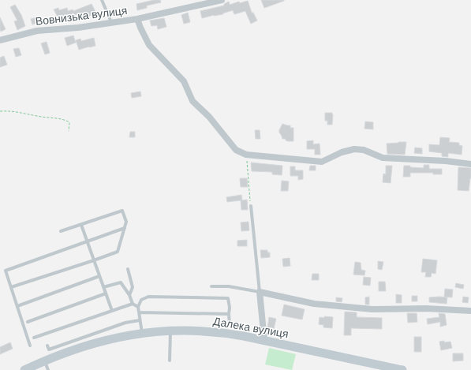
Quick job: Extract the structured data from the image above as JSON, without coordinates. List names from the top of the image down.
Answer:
{
  "streets": {
    "street": ["Вовнизька вулиця", "Далека вулиця"]
  }
}
